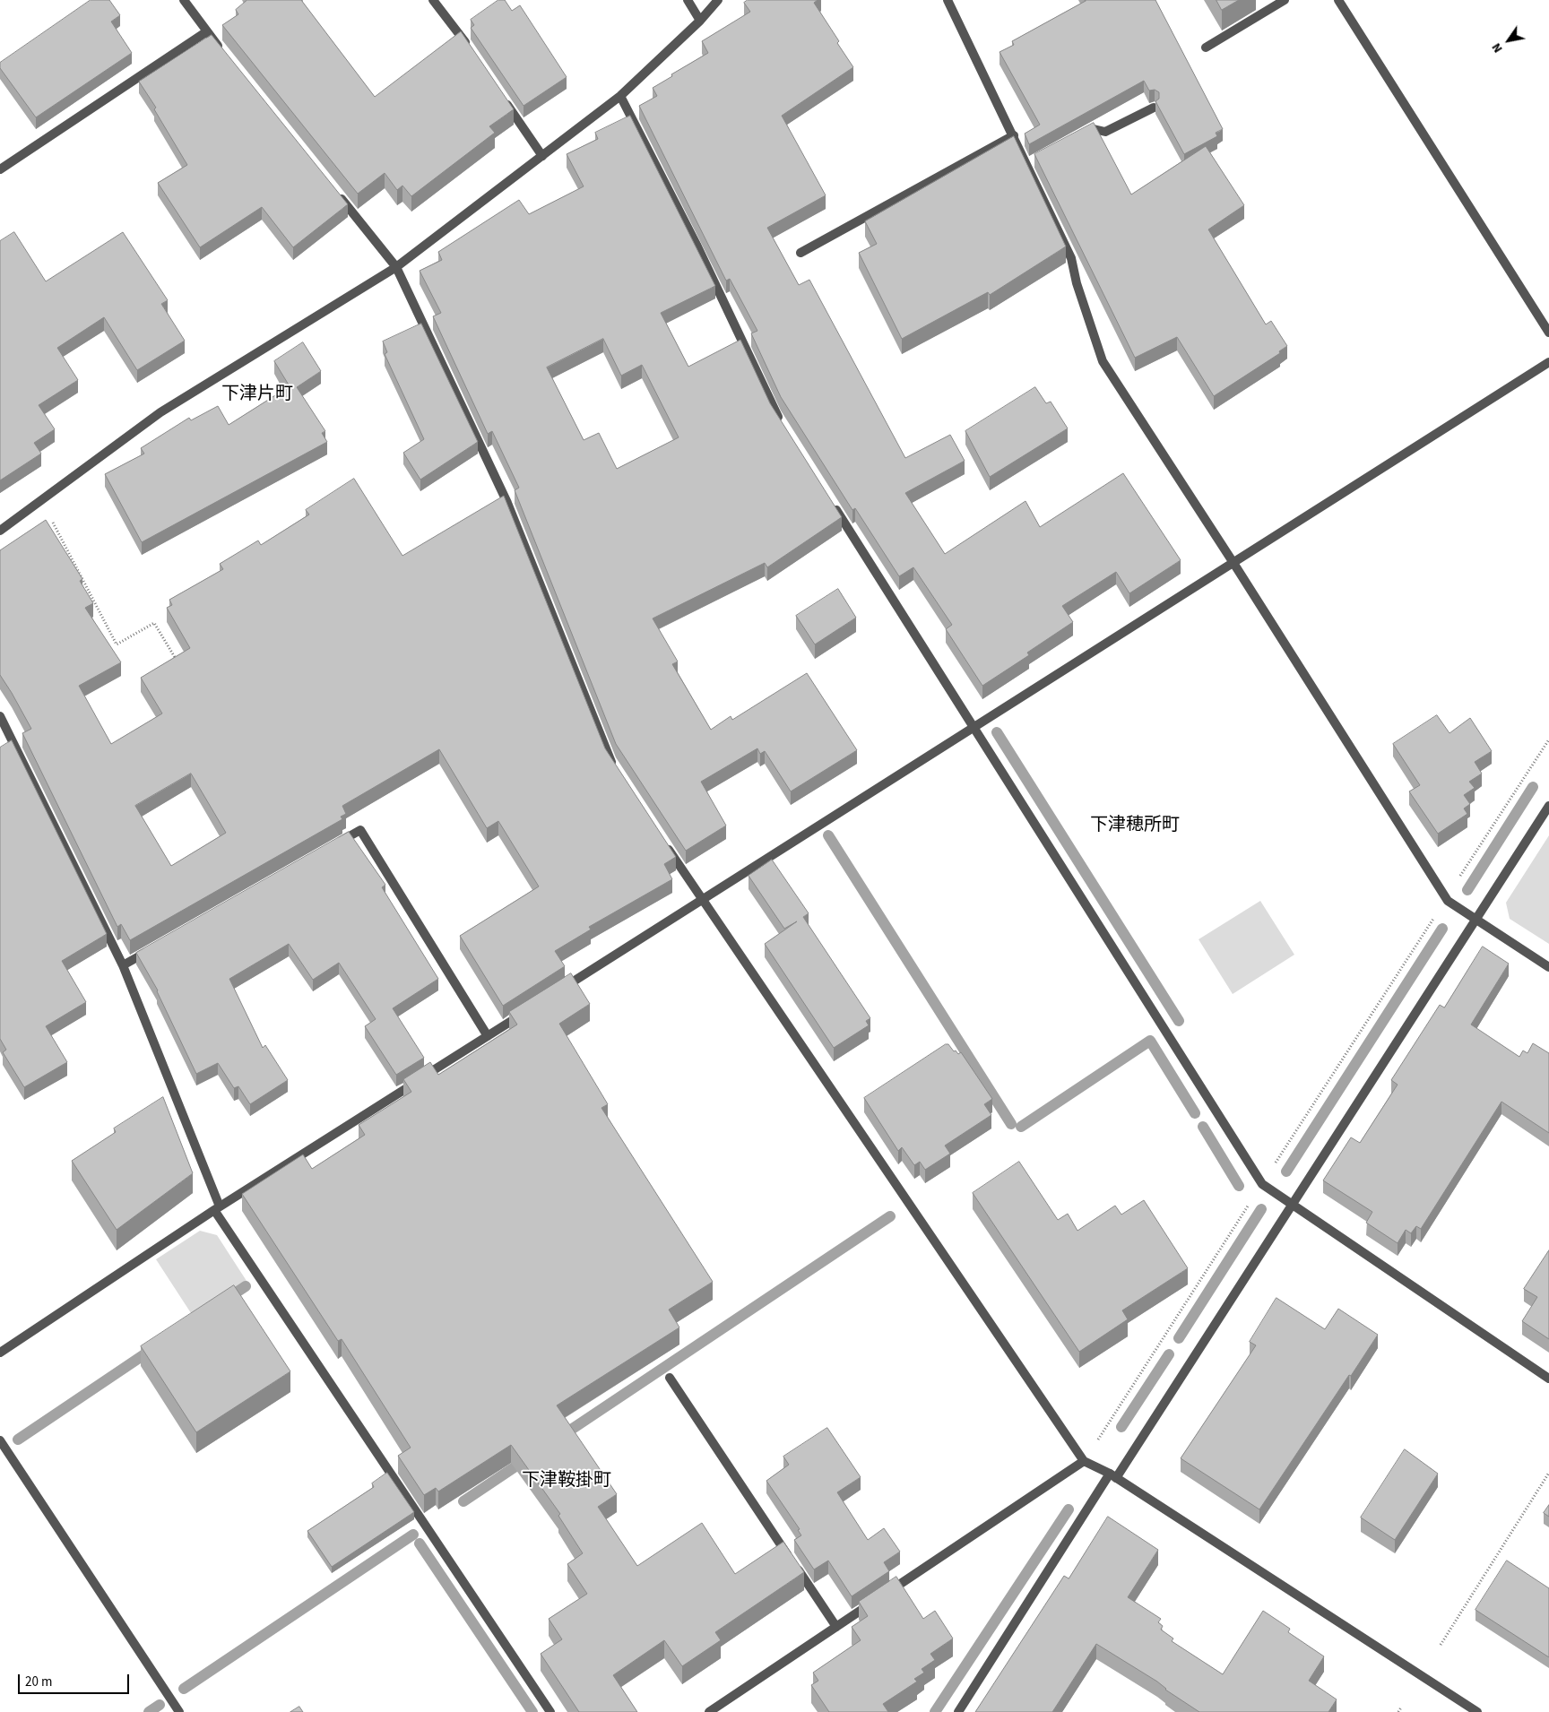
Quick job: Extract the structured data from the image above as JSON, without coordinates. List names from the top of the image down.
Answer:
{
  "districts": ["下津片町", "下津穂所町", "下津鞍掛町"],
  "scale_bar": "20 m",
  "north": "bottom left"
}
